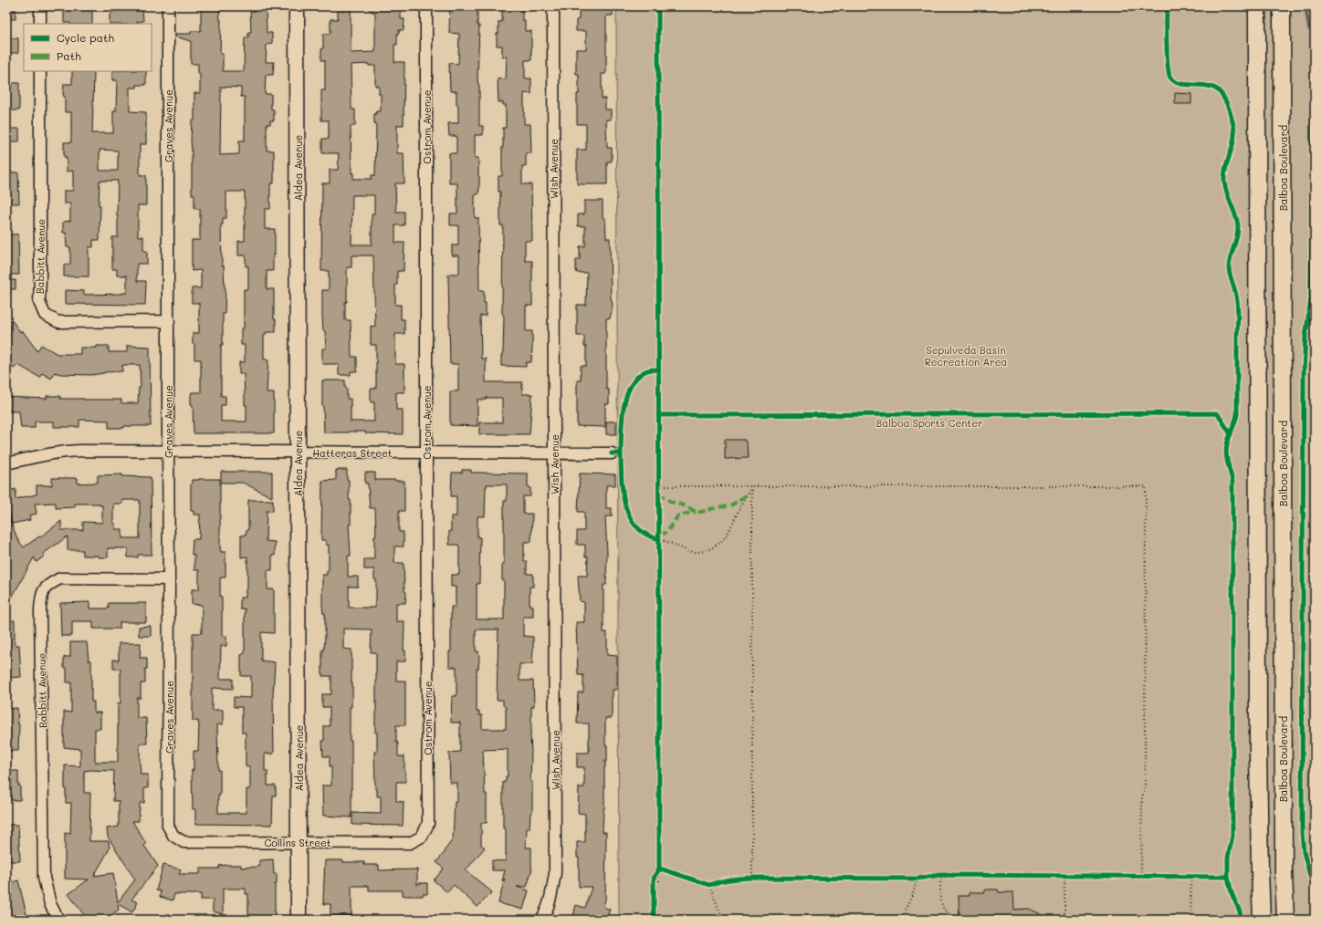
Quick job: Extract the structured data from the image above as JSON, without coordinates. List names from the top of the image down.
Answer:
{
  "streets": {
    "main road": ["Balboa Boulevard"],
    "street": [
      "Graves Avenue",
      "Ostrom Avenue",
      "Aldea Avenue",
      "Wish Avenue",
      "Babbitt Avenue",
      "Hatteras Street",
      "Collins Street"
    ]
  },
  "crossings": [
    ["Graves Avenue", "Babbitt Avenue"],
    ["Graves Avenue", "Hatteras Street"],
    ["Graves Avenue", "Collins Street"],
    ["Ostrom Avenue", "Hatteras Street"],
    ["Ostrom Avenue", "Collins Street"],
    ["Aldea Avenue", "Hatteras Street"],
    ["Aldea Avenue", "Collins Street"],
    ["Wish Avenue", "Hatteras Street"]
  ],
  "parks": ["Sepulveda Basin Recreation Area", "Balboa Sports Center"],
  "legend": ["Cycle path", "Path"]
}
